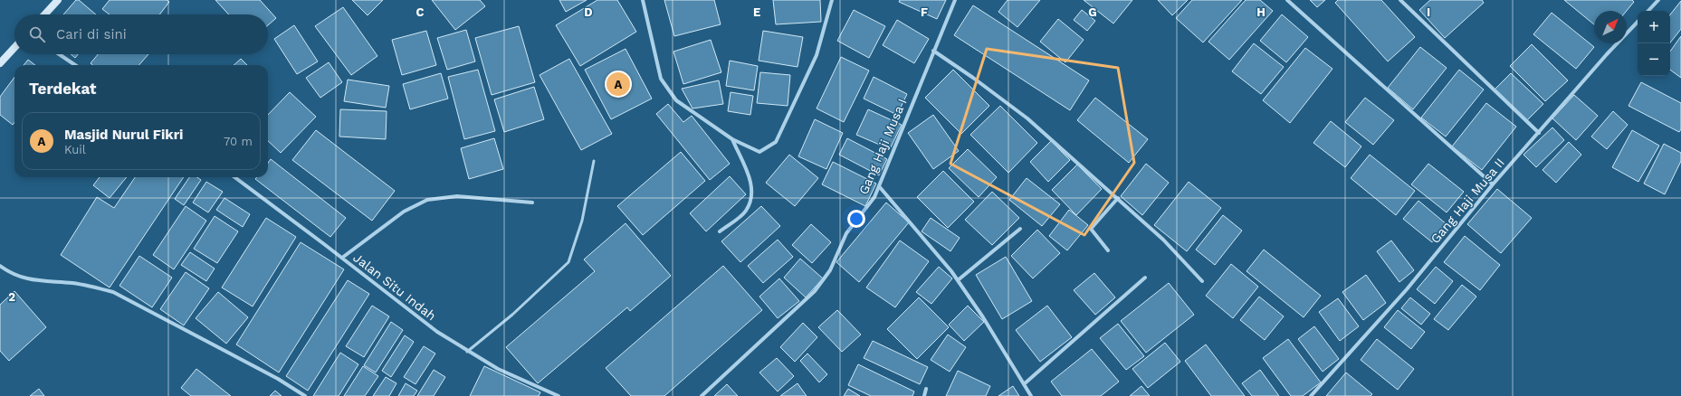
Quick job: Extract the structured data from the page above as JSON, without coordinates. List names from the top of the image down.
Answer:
{
  "streets": {
    "street": ["Gang Haji Musa I", "Gang Haji Musa II", "Jalan Situ Indah"]
  },
  "north": "top right",
  "page": {
    "map_buttons": ["+", "−"],
    "search": "Cari di sini",
    "heading": "Terdekat",
    "pins": "A",
    "list": [
      {
        "mark": "A",
        "name": "Masjid Nurul Fikri",
        "note": "Kuil",
        "value": "70 m"
      }
    ]
  },
  "grid": {
    "columns": [
      "C",
      "D",
      "E",
      "F",
      "G",
      "H",
      "I"
    ],
    "rows": ["2"]
  }
}
